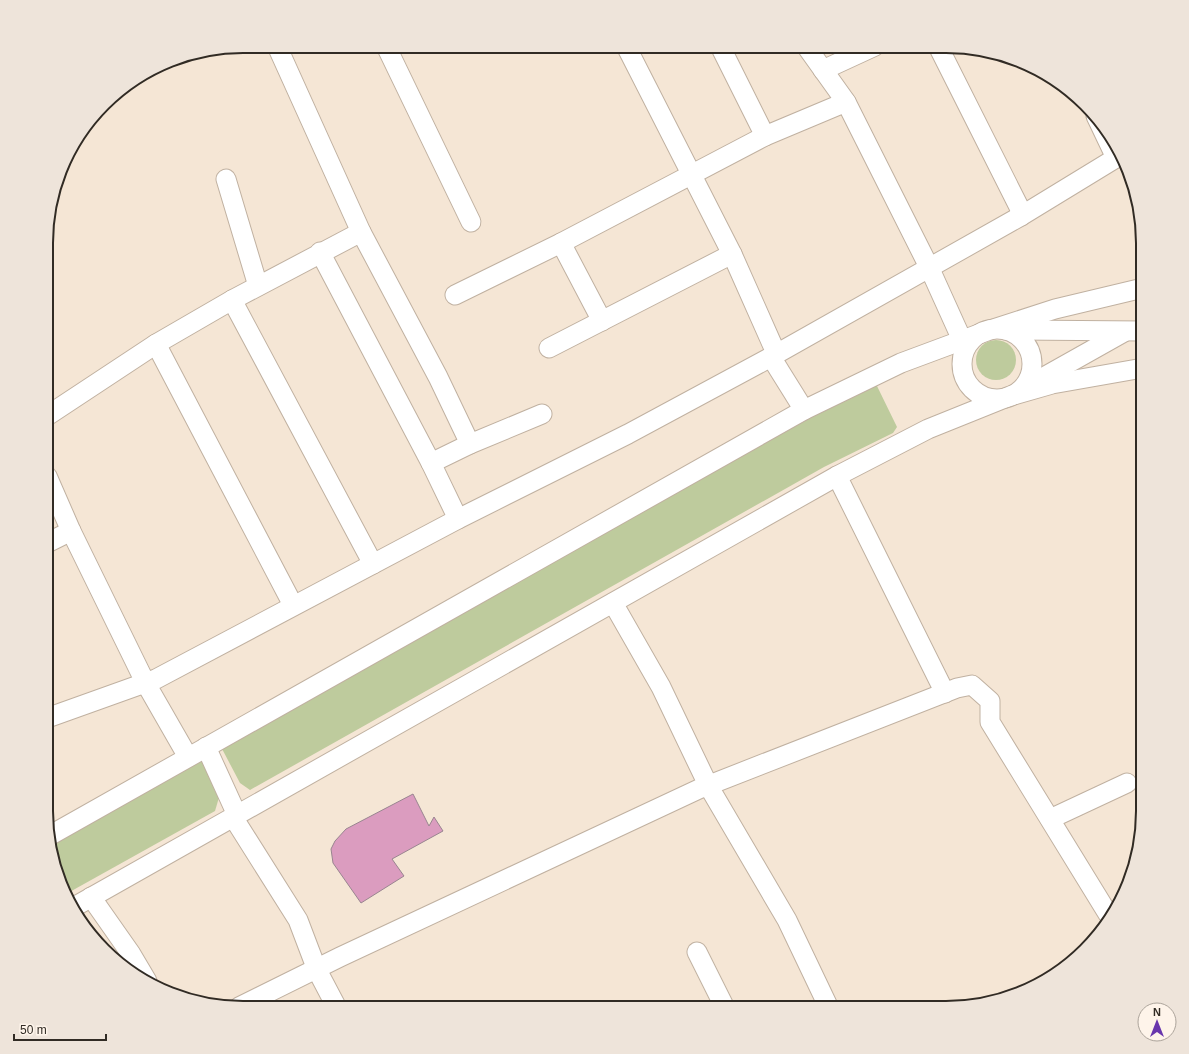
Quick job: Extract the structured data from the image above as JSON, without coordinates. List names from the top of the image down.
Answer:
{
  "scale_bar": "50 m",
  "north": "top"
}
